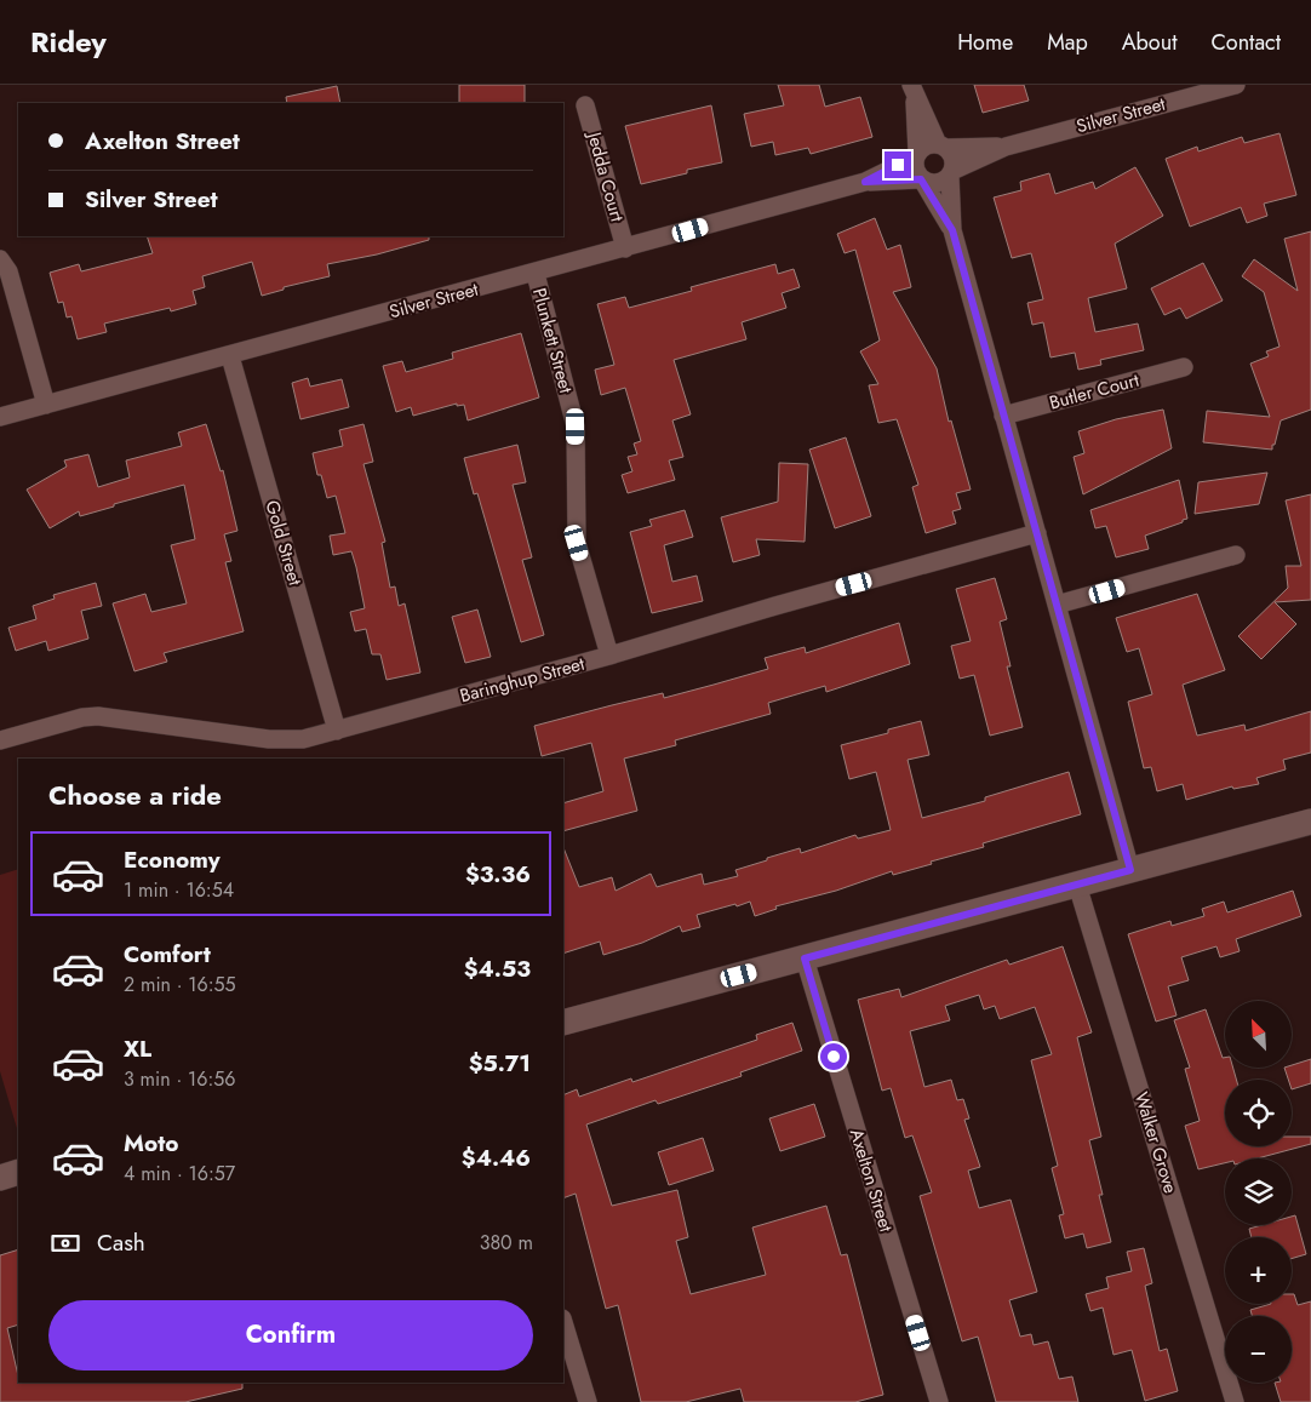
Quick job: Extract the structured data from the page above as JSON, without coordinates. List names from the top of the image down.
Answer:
{
  "streets": {
    "street": [
      "Silver Street",
      "Jedda Court",
      "Plunkett Street",
      "Butler Court",
      "Gold Street",
      "Baringhup Street",
      "Walker Grove",
      "Axelton Street"
    ]
  },
  "crossings": [
    ["Silver Street", "Jedda Court"],
    ["Silver Street", "Plunkett Street"],
    ["Silver Street", "Gold Street"],
    ["Plunkett Street", "Baringhup Street"],
    ["Gold Street", "Baringhup Street"]
  ],
  "north": "top left",
  "page": {
    "header": "Ridey",
    "nav": [
      "Home",
      "Map",
      "About",
      "Contact"
    ],
    "banner": ["Axelton Street", "Silver Street"],
    "heading": "Choose a ride",
    "list": [
      {
        "name": "Economy",
        "note": "1 min · 16:54",
        "value": "$3.36"
      },
      {
        "name": "Comfort",
        "note": "2 min · 16:55",
        "value": "$4.53"
      },
      {
        "name": "XL",
        "note": "3 min · 16:56",
        "value": "$5.71"
      },
      {
        "name": "Moto",
        "note": "4 min · 16:57",
        "value": "$4.46"
      }
    ],
    "map_buttons": ["+", "−"],
    "pay": ["Cash", "380 m"],
    "buttons": "Confirm"
  }
}
